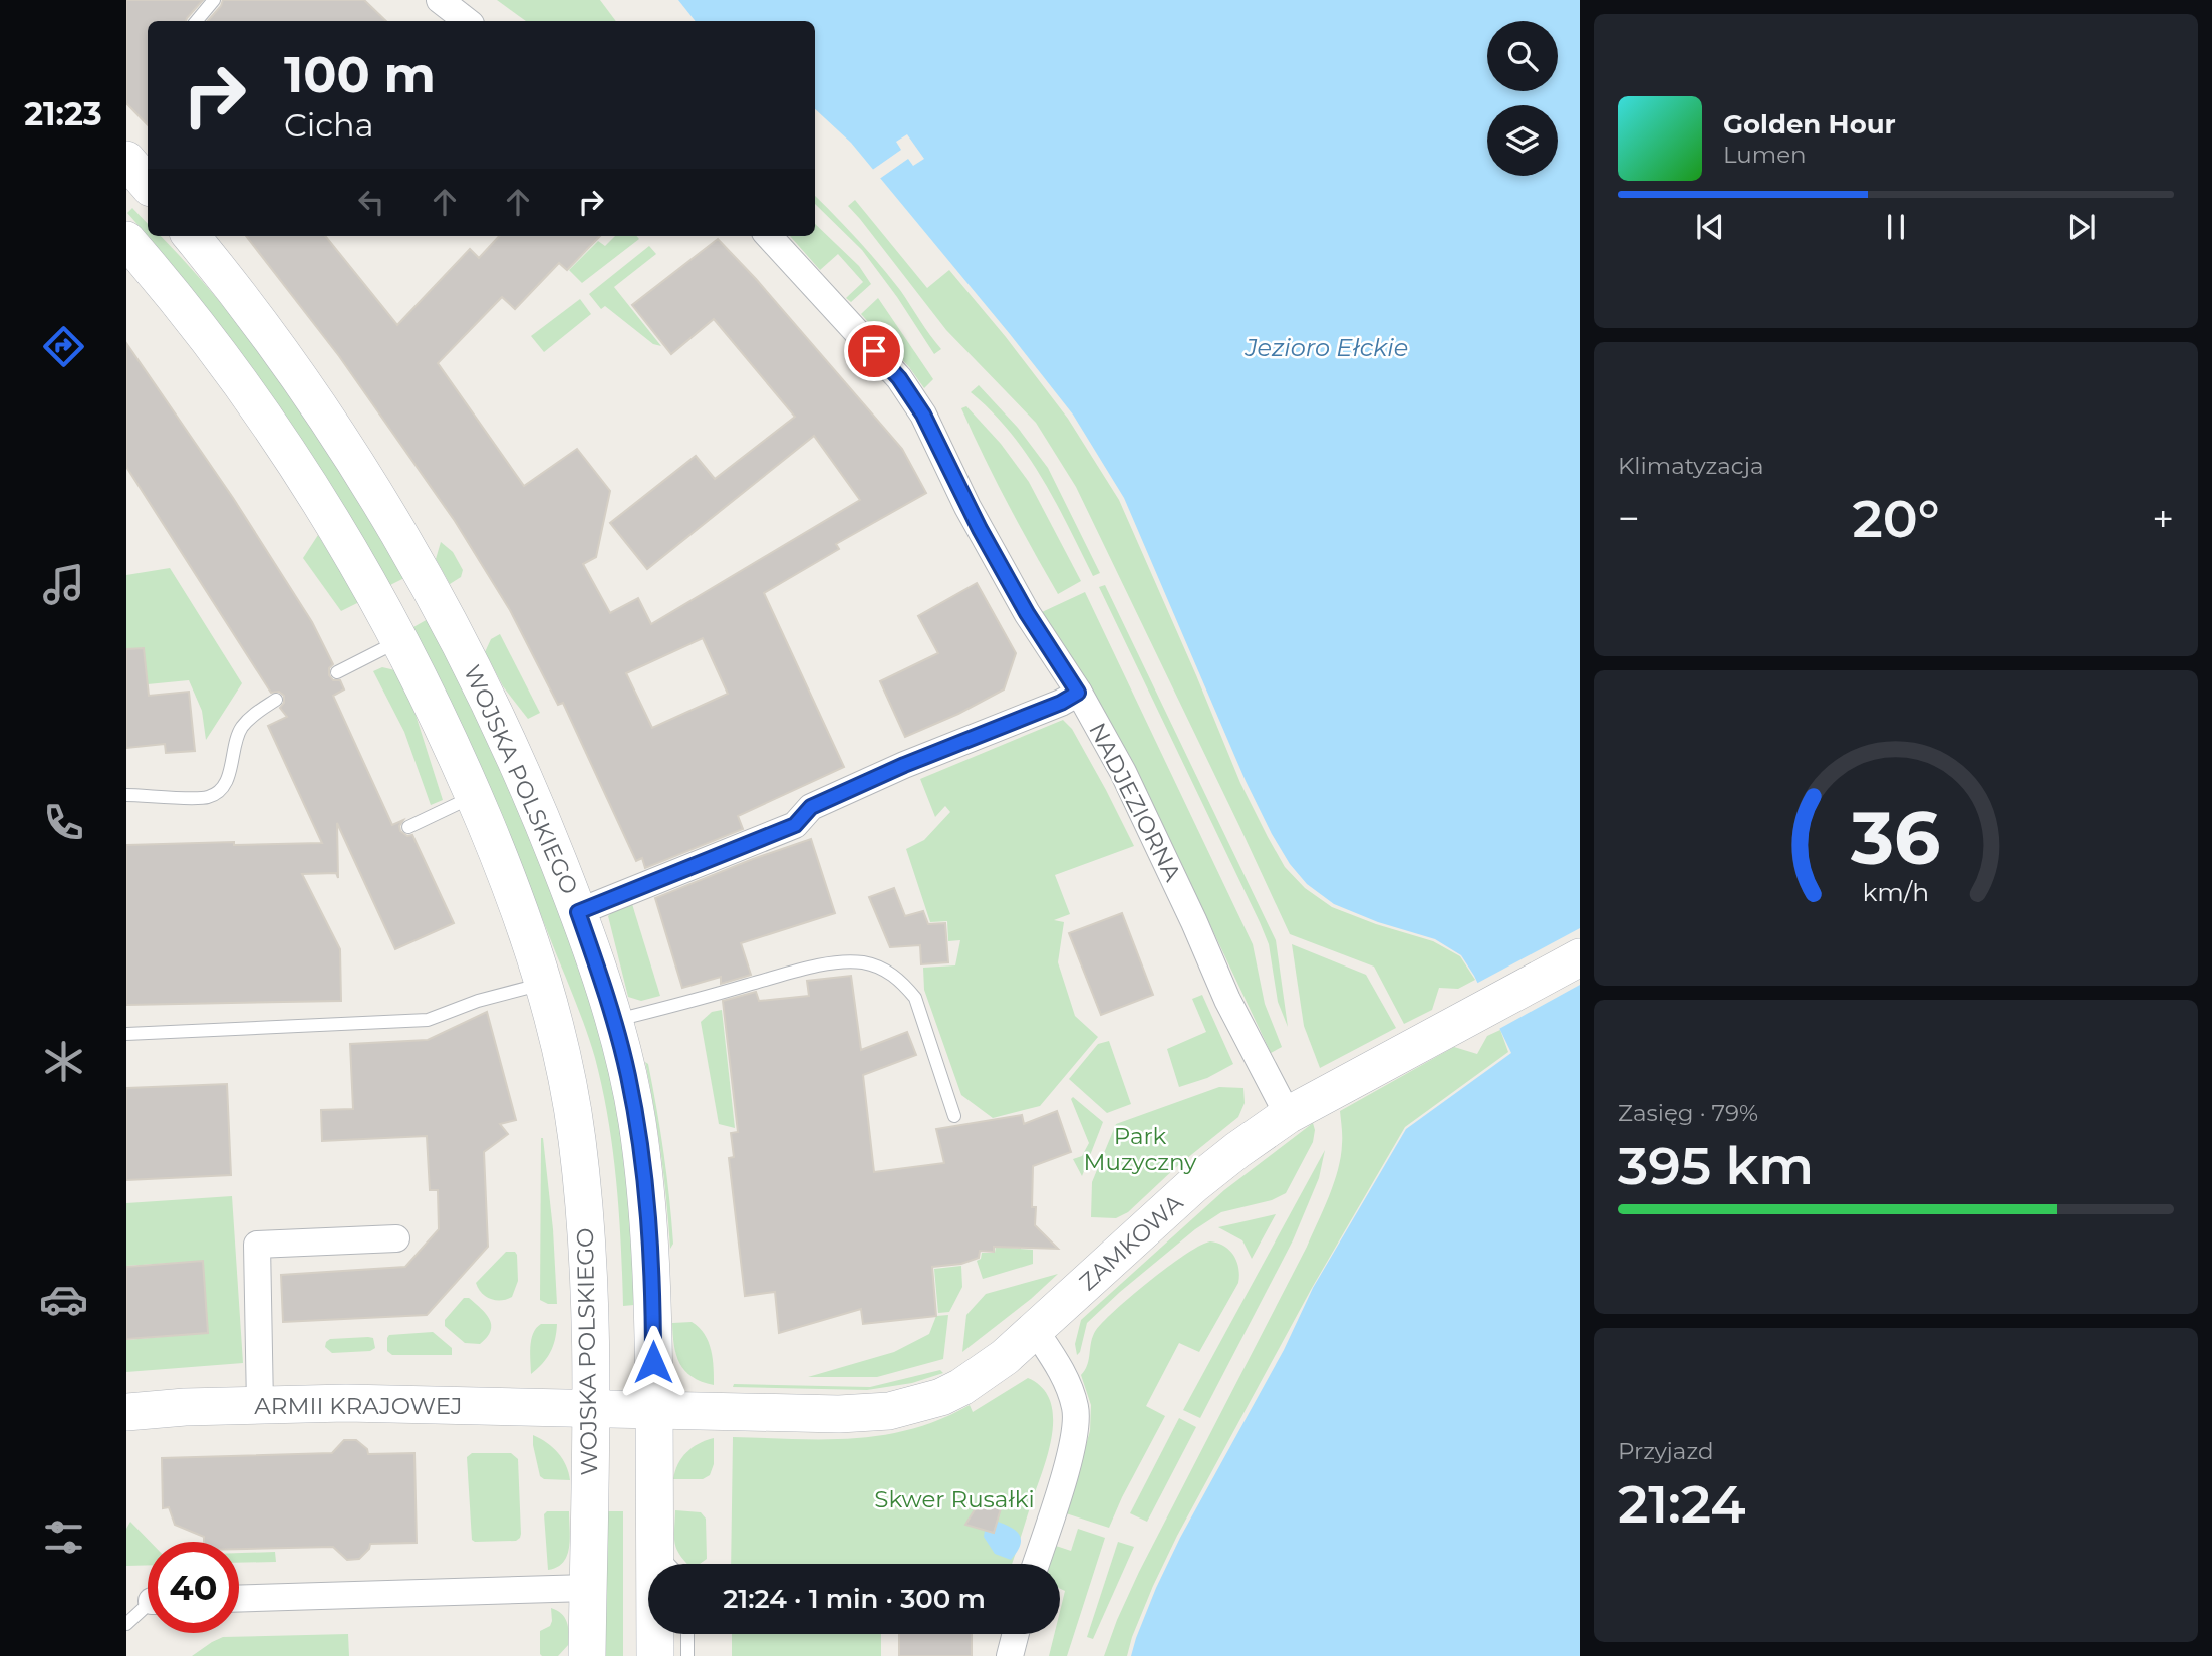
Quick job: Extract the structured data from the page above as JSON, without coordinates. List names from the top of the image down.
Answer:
{
  "streets": {
    "street": [
      "WOJSKA POLSKIEGO",
      "NADJEZIORNA",
      "ZAMKOWA",
      "ARMII KRAJOWEJ"
    ]
  },
  "crossings": [
    ["WOJSKA POLSKIEGO", "ZAMKOWA"],
    ["WOJSKA POLSKIEGO", "ARMII KRAJOWEJ"],
    ["NADJEZIORNA", "ZAMKOWA"],
    ["ZAMKOWA", "ARMII KRAJOWEJ"]
  ],
  "water": ["Jezioro Ełckie"],
  "parks": ["Park Muzyczny", "Skwer Rusałki"],
  "page": {
    "tabs": "21:23",
    "turn": ["100 m", "Cicha"],
    "song": ["Golden Hour", "Lumen"],
    "tile": [
      "Klimatyzacja",
      ["Zasięg · 79%", "395 km"],
      ["Przyjazd", "21:24"]
    ],
    "heat": ["−", "20°", "+"],
    "limit": "40",
    "trip": "21:24 · 1 min · 300 m",
    "gauge": ["36", "km/h"]
  }
}
